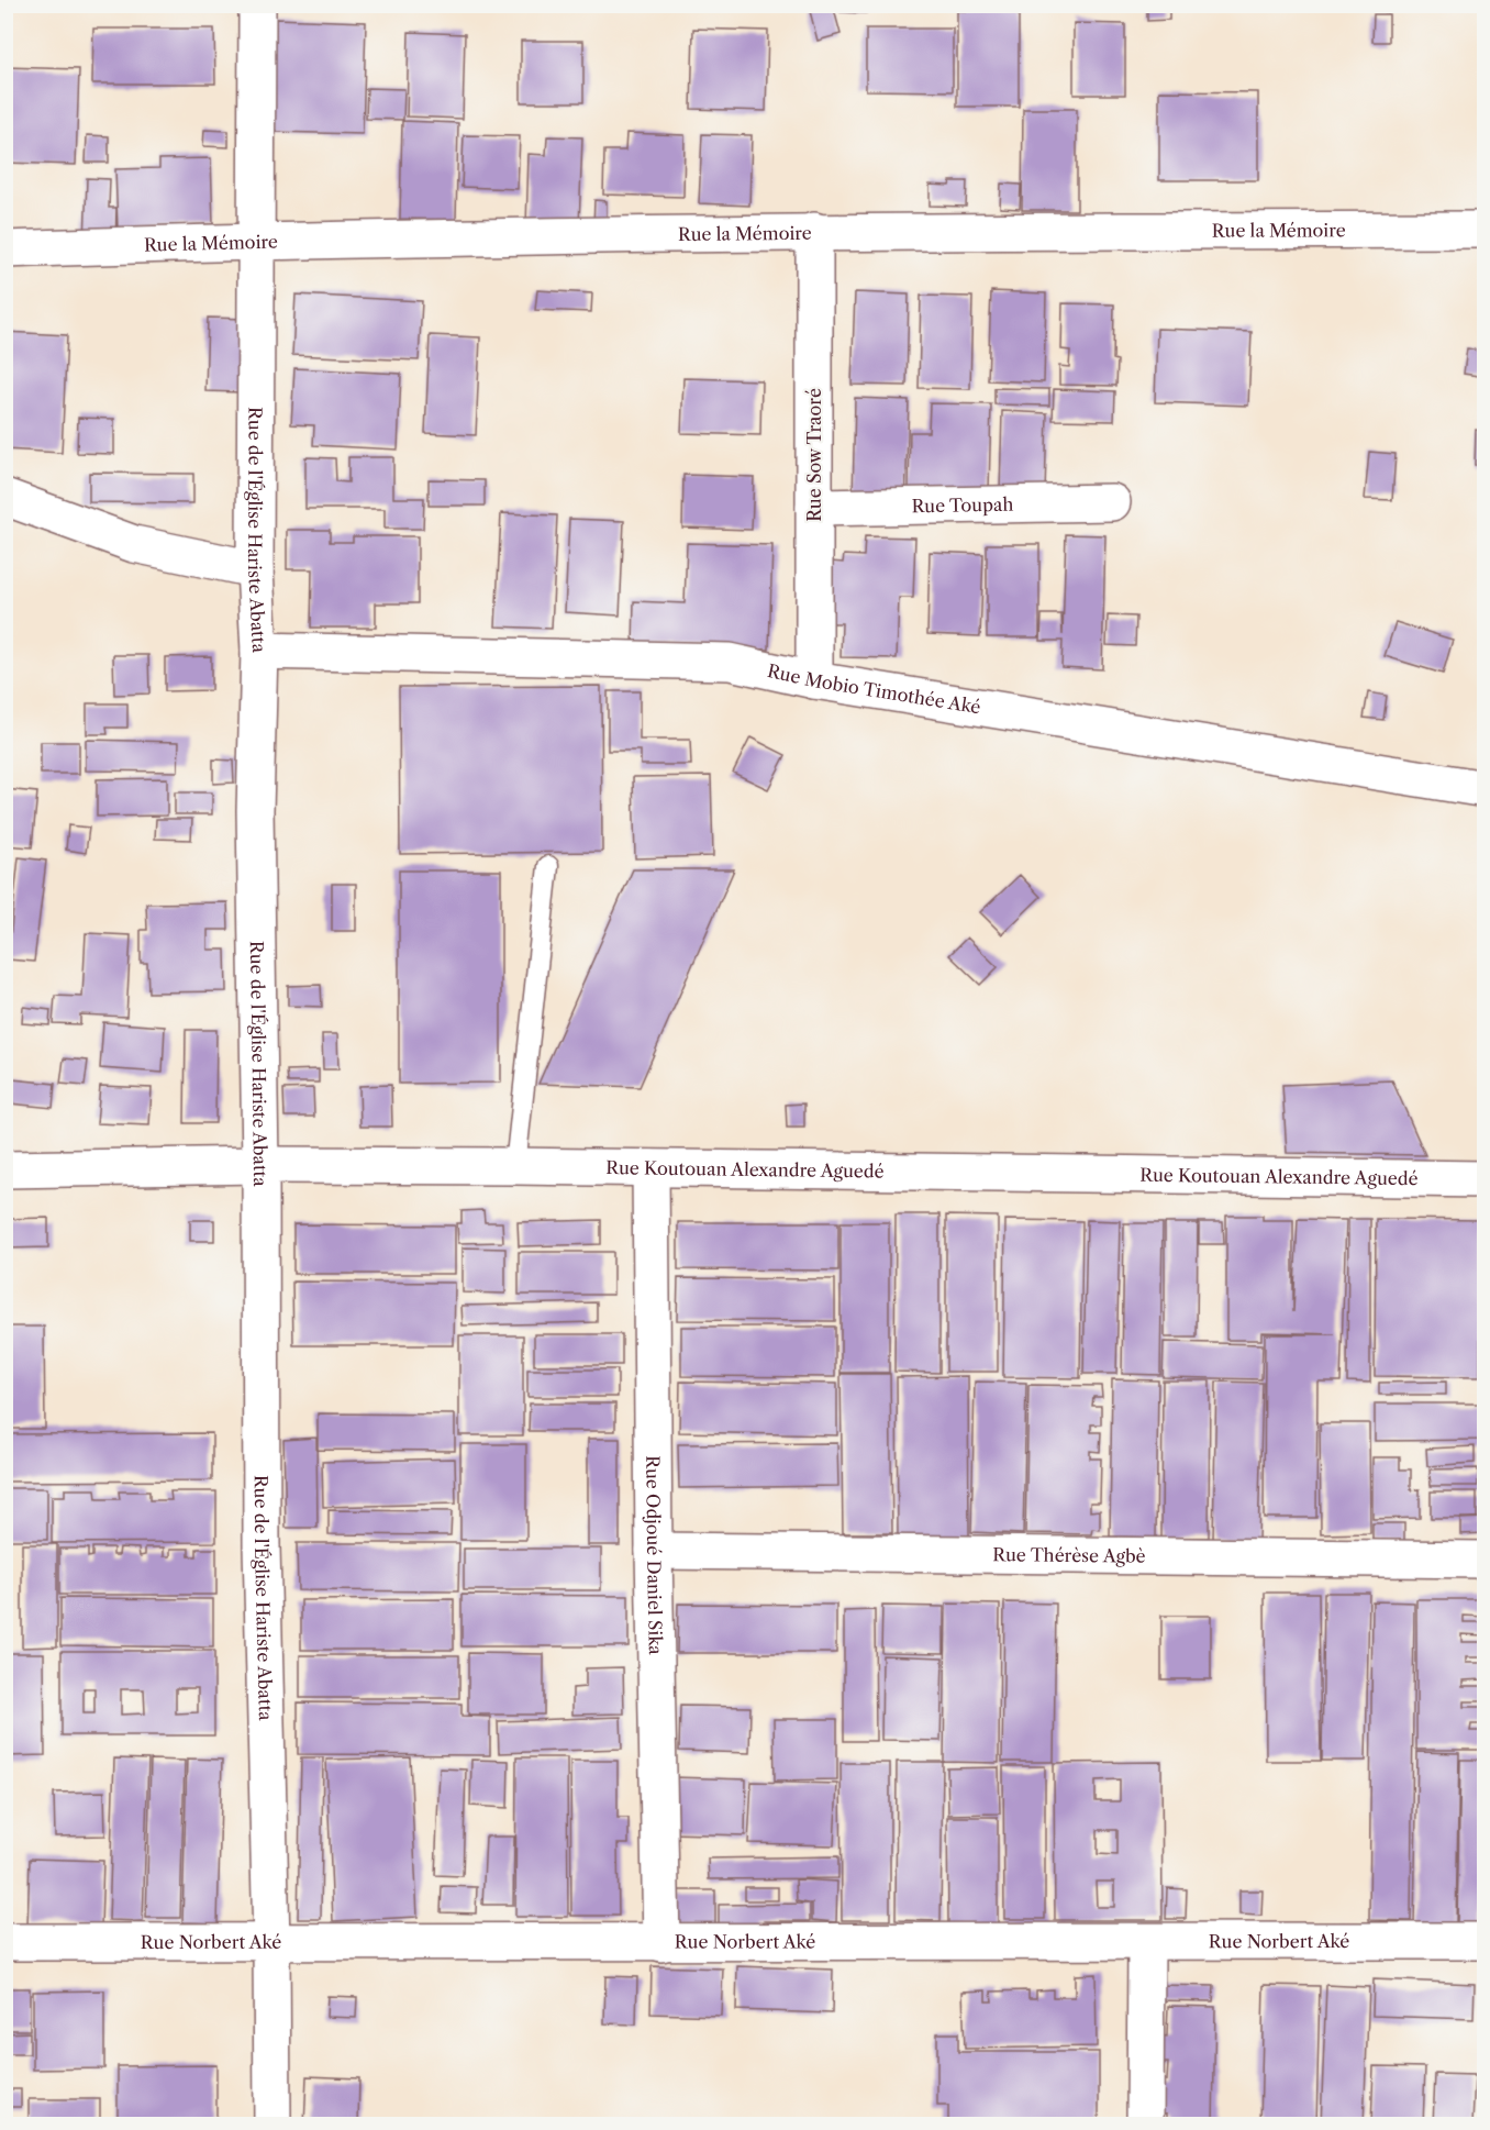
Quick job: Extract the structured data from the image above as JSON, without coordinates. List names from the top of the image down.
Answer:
{
  "streets": {
    "street": [
      "Rue la Mémoire",
      "Rue Sow Traoré",
      "Rue Toupah",
      "Rue de l'Église Hariste Abatta",
      "Rue Mobio Timothée Aké",
      "Rue Koutouan Alexandre Aguedé",
      "Rue Odjoué Daniel Sika",
      "Rue Thérèse Agbè",
      "Rue Norbert Aké"
    ]
  },
  "crossings": [
    ["Rue la Mémoire", "Rue Sow Traoré"],
    ["Rue la Mémoire", "Rue de l'Église Hariste Abatta"],
    ["Rue Sow Traoré", "Rue Toupah"],
    ["Rue Sow Traoré", "Rue Mobio Timothée Aké"],
    ["Rue de l'Église Hariste Abatta", "Rue Mobio Timothée Aké"],
    ["Rue de l'Église Hariste Abatta", "Rue Koutouan Alexandre Aguedé"],
    ["Rue de l'Église Hariste Abatta", "Rue Norbert Aké"],
    ["Rue Koutouan Alexandre Aguedé", "Rue Odjoué Daniel Sika"],
    ["Rue Odjoué Daniel Sika", "Rue Thérèse Agbè"],
    ["Rue Odjoué Daniel Sika", "Rue Norbert Aké"]
  ]
}
